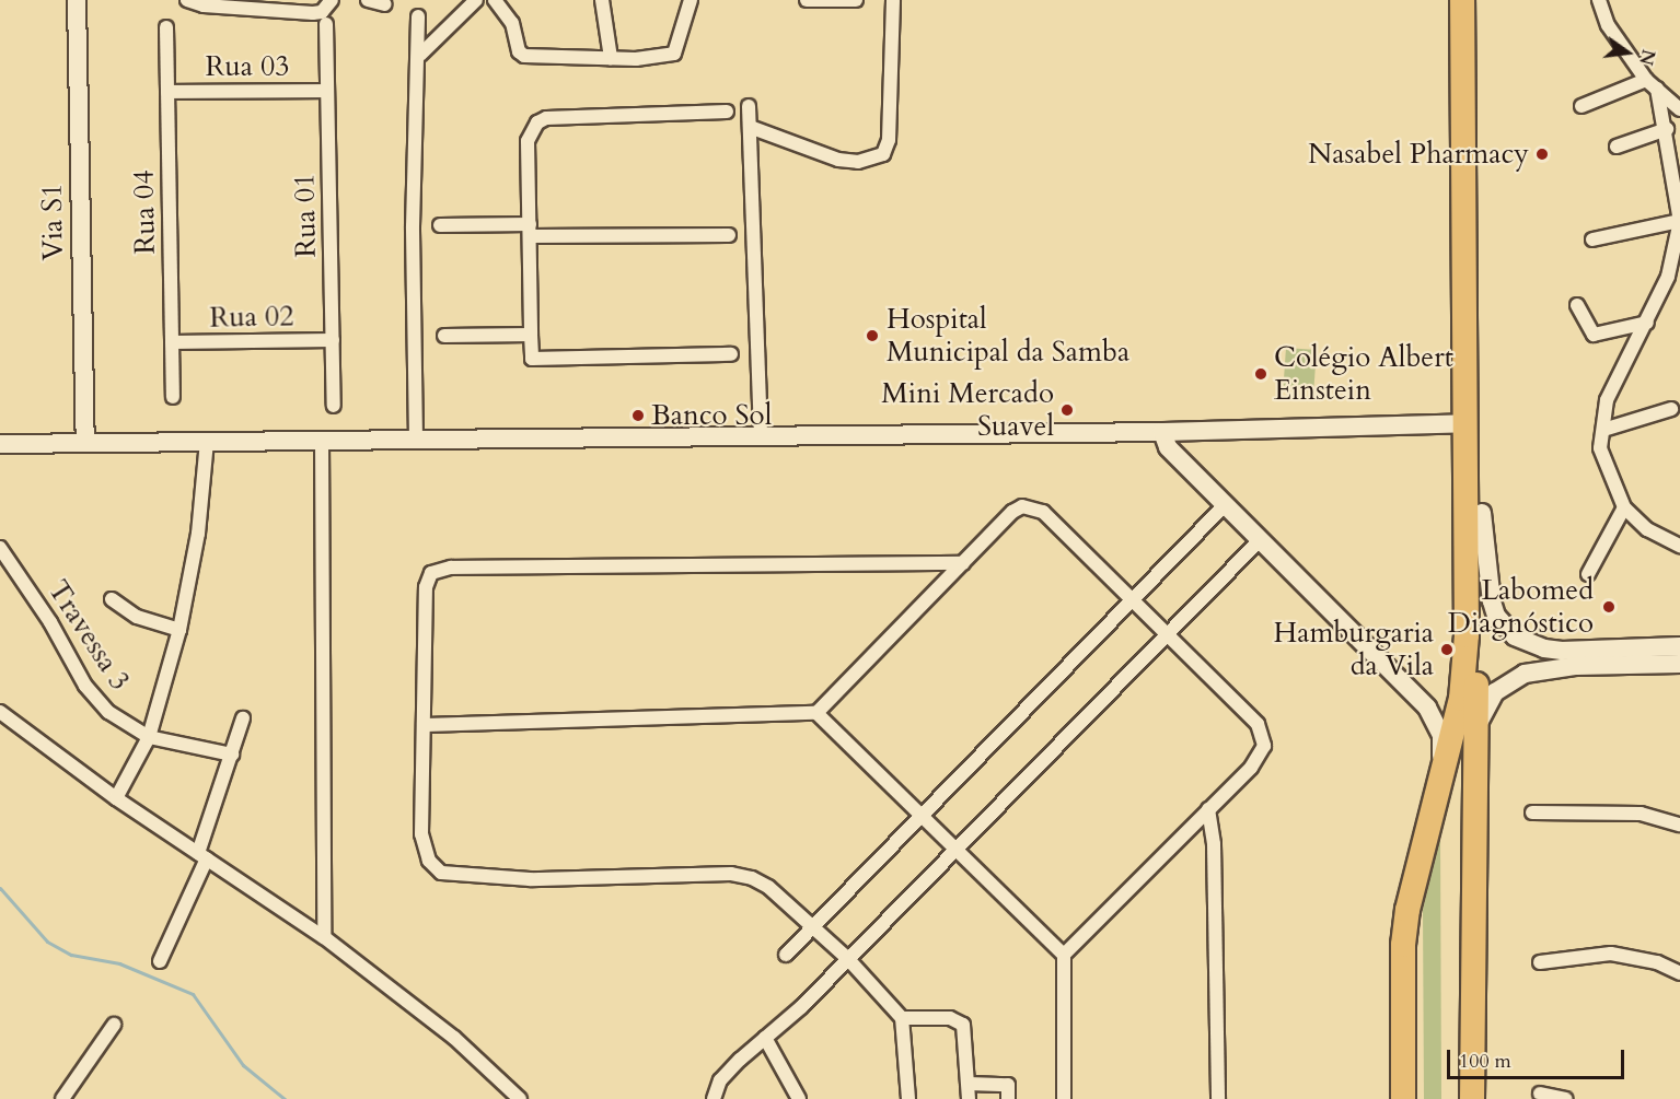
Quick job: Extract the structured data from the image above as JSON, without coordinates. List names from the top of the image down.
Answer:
{
  "streets": {
    "street": [
      "Rua 03",
      "Rua 04",
      "Rua 01",
      "Via S1",
      "Rua 02",
      "Travessa 3"
    ]
  },
  "crossings": [
    ["Rua 03", "Rua 04"],
    ["Rua 03", "Rua 01"],
    ["Rua 04", "Rua 02"],
    ["Rua 01", "Rua 02"]
  ],
  "places": [
    "Nasabel Pharmacy",
    "Hospital Municipal da Samba",
    "Colégio Albert Einstein",
    "Mini Mercado Suavel",
    "Banco Sol",
    "Labomed Diagnóstico",
    "Hamburgaria da Vila"
  ],
  "scale_bar": "100 m",
  "north": "right"
}
